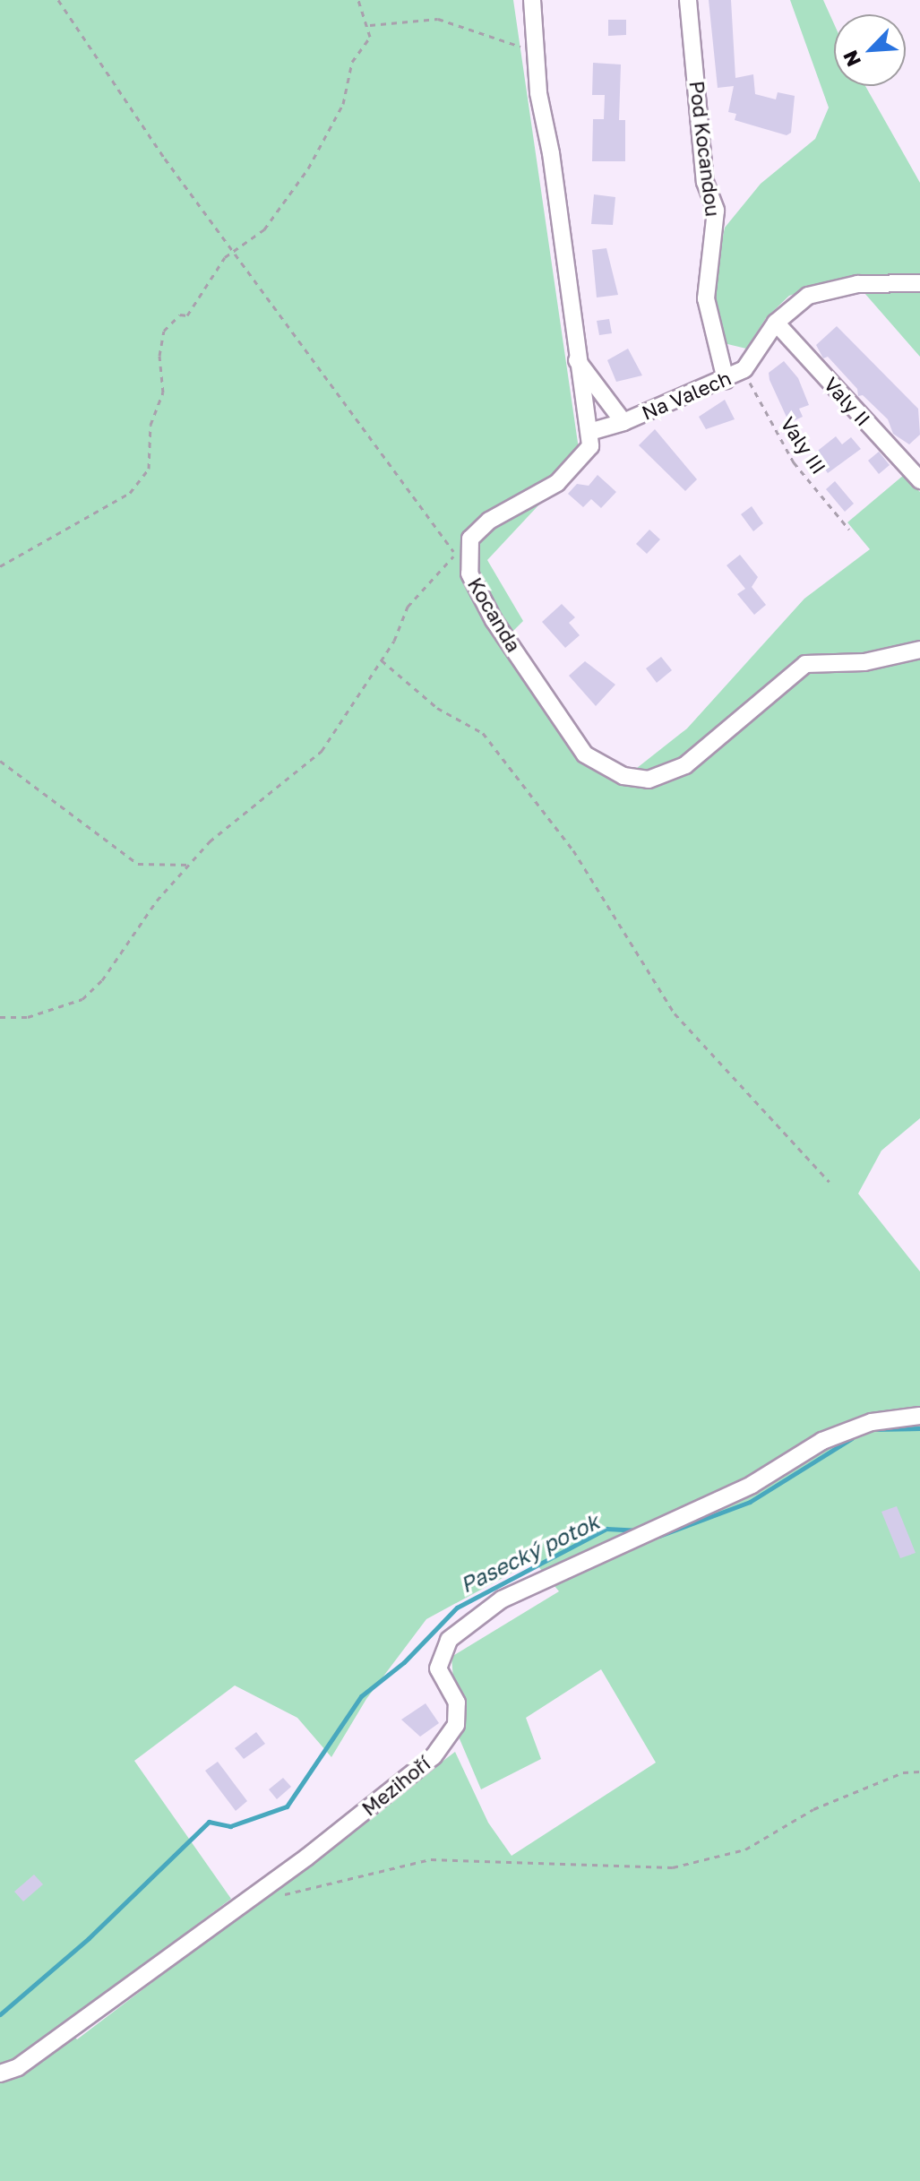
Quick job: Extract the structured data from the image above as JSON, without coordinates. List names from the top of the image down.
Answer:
{
  "streets": {
    "street": [
      "Pod Kocandou",
      "Na Valech",
      "Valy II",
      "Kocanda",
      "Mezihoří"
    ],
    "path": ["Valy III"]
  },
  "crossings": [
    ["Pod Kocandou", "Na Valech"],
    ["Na Valech", "Valy II"],
    ["Na Valech", "Valy III"]
  ],
  "water": ["Pasecký potok"],
  "north": "bottom left"
}
